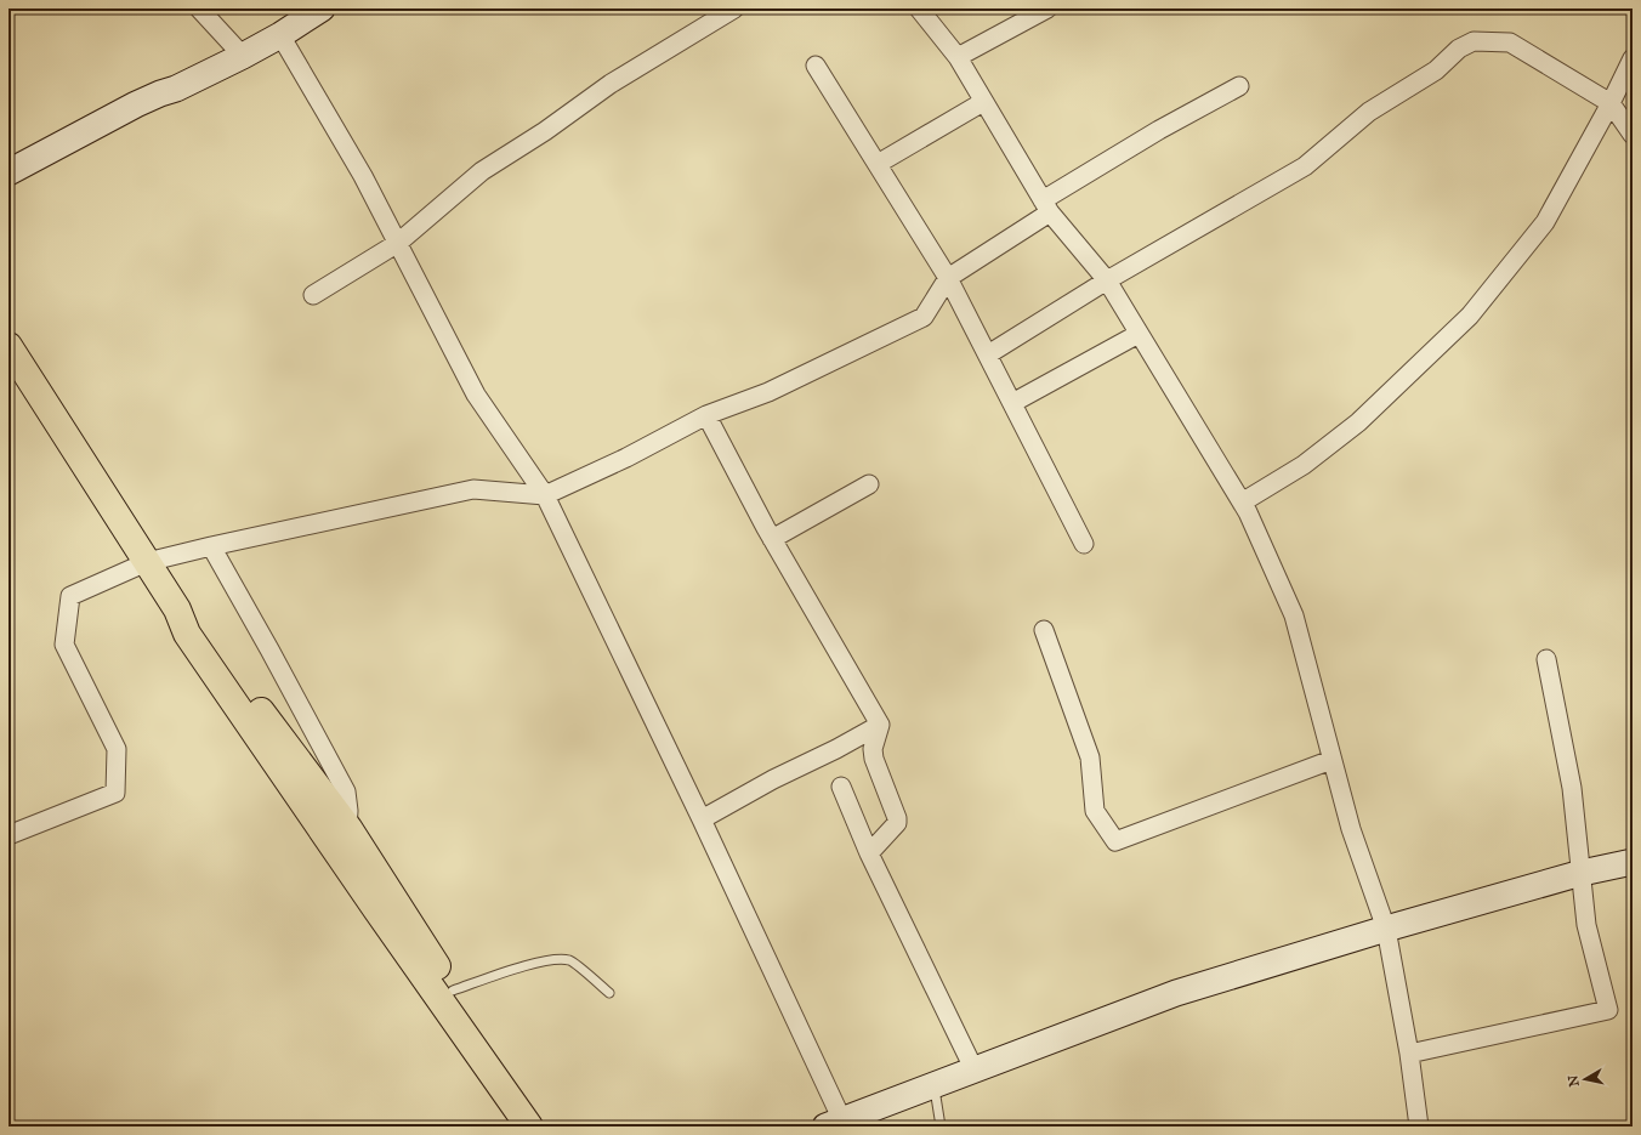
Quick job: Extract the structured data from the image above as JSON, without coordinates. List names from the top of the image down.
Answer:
{
  "north": "left"
}
